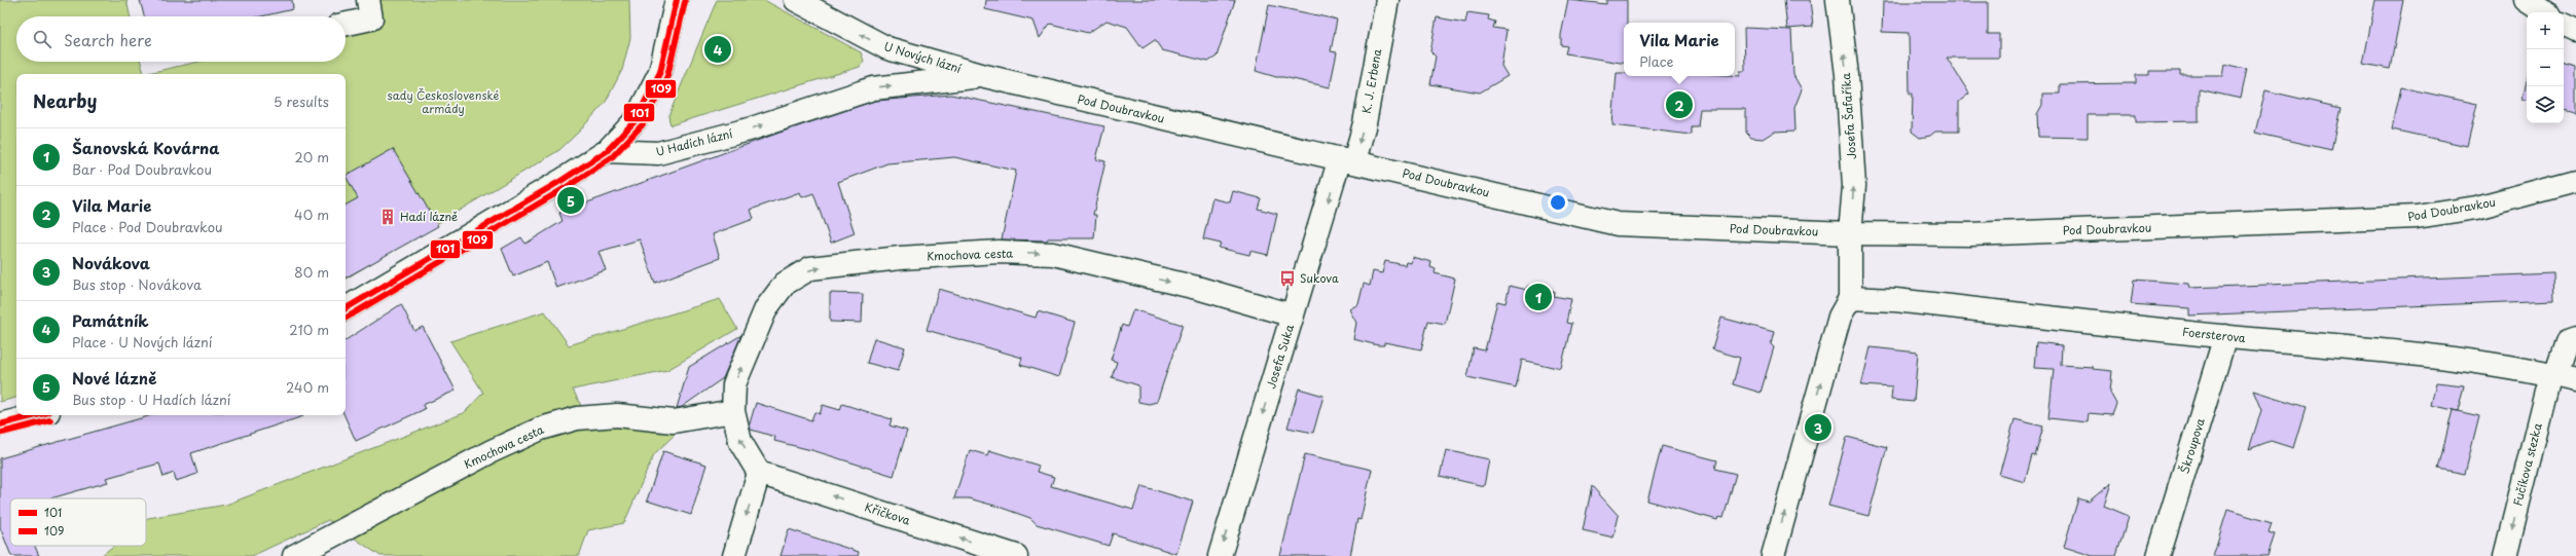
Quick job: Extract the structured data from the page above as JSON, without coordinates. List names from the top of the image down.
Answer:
{
  "streets": {
    "street": [
      "U Nových lázní",
      "K. J. Erbena",
      "Pod Doubravkou",
      "Josefa Šafaříka",
      "U Hadích lázní",
      "Kmochova cesta",
      "Foersterova",
      "Josefa Suka",
      "Škroupova",
      "Fučíkova stezka",
      "Křičkova"
    ]
  },
  "crossings": [
    ["U Nových lázní", "Pod Doubravkou"],
    ["U Nových lázní", "U Hadích lázní"],
    ["K. J. Erbena", "Pod Doubravkou"],
    ["K. J. Erbena", "Josefa Suka"],
    ["Pod Doubravkou", "Josefa Šafaříka"],
    ["Pod Doubravkou", "U Hadích lázní"],
    ["Pod Doubravkou", "Josefa Suka"],
    ["Josefa Šafaříka", "Foersterova"],
    ["Kmochova cesta", "Josefa Suka"],
    ["Kmochova cesta", "Křičkova"],
    ["Foersterova", "Škroupova"],
    ["Foersterova", "Fučíkova stezka"]
  ],
  "one_way": [
    "U Nových lázní",
    "K. J. Erbena",
    "Josefa Šafaříka",
    "U Hadích lázní",
    "Josefa Suka",
    "Fučíkova stezka",
    "Křičkova"
  ],
  "parks": ["sady Československé armády"],
  "places": {
    "building": ["Hadí lázně"],
    "bus stop": ["Sukova"]
  },
  "lines": ["transit line 101", "transit line 109"],
  "legend": ["101", "109"],
  "page": {
    "map_buttons": ["+", "−"],
    "search": "Search here",
    "popup": ["Vila Marie", "Place"],
    "pins": [
      "4",
      "2",
      "5",
      "1",
      "3"
    ],
    "heading": ["Nearby", "5 results"],
    "list": [
      {
        "mark": "1",
        "name": "Šanovská Kovárna",
        "note": "Bar · Pod Doubravkou",
        "value": "20 m"
      },
      {
        "mark": "2",
        "name": "Vila Marie",
        "note": "Place · Pod Doubravkou",
        "value": "40 m"
      },
      {
        "mark": "3",
        "name": "Novákova",
        "note": "Bus stop · Novákova",
        "value": "80 m"
      },
      {
        "mark": "4",
        "name": "Památník",
        "note": "Place · U Nových lázní",
        "value": "210 m"
      },
      {
        "mark": "5",
        "name": "Nové lázně",
        "note": "Bus stop · U Hadích lázní",
        "value": "240 m"
      }
    ]
  }
}
